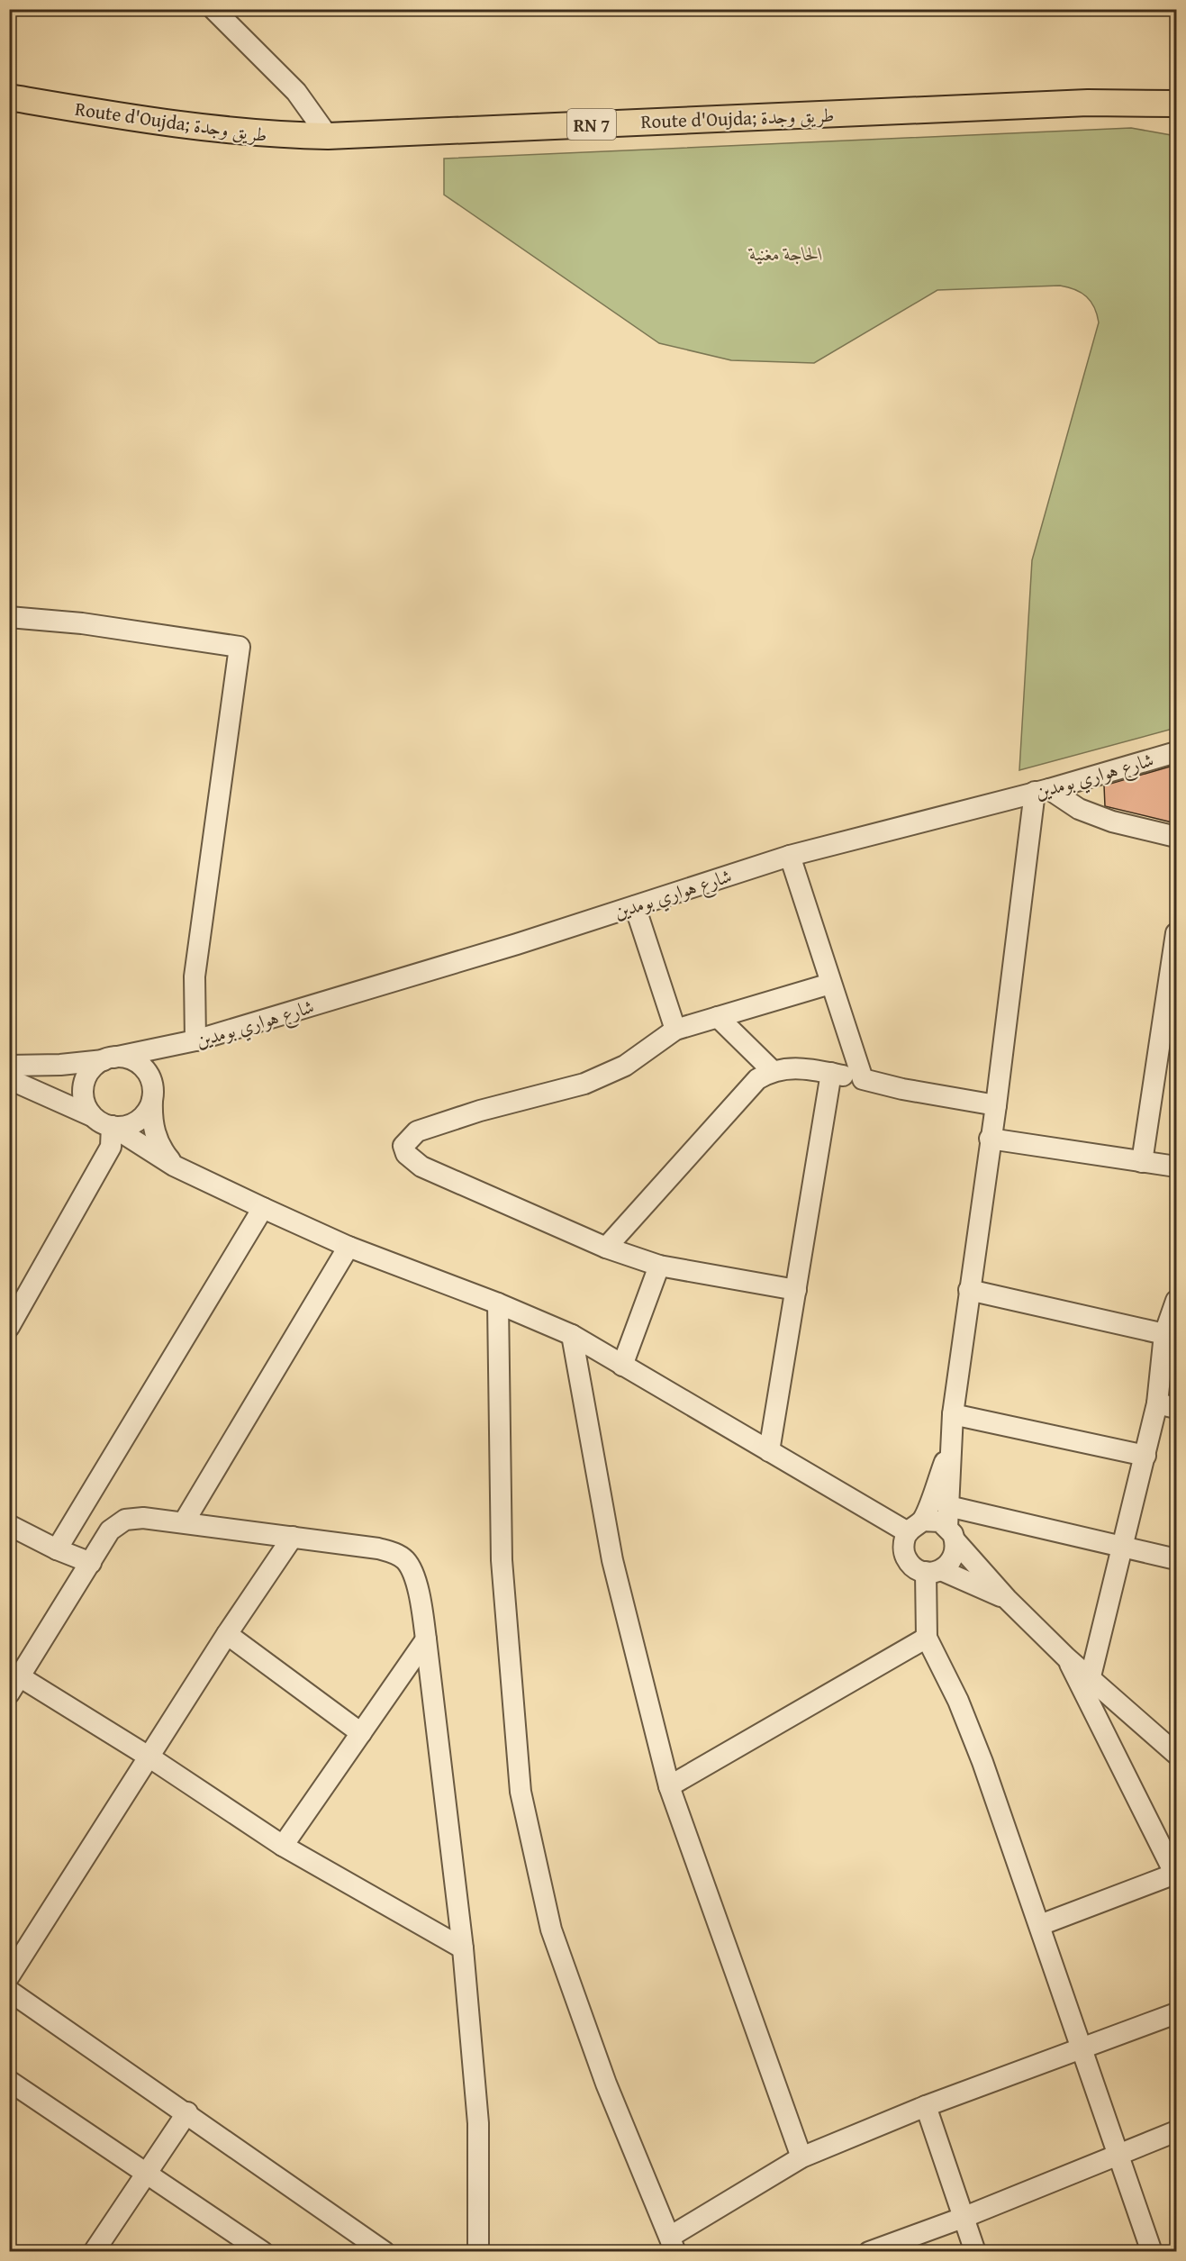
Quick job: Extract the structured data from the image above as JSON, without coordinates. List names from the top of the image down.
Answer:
{
  "streets": {
    "main road": ["Route d'Oujda; طريق وجدة", "RN 7"],
    "street": ["شارع هواري بومدين"]
  },
  "parks": ["الحاجة مغنية"]
}
